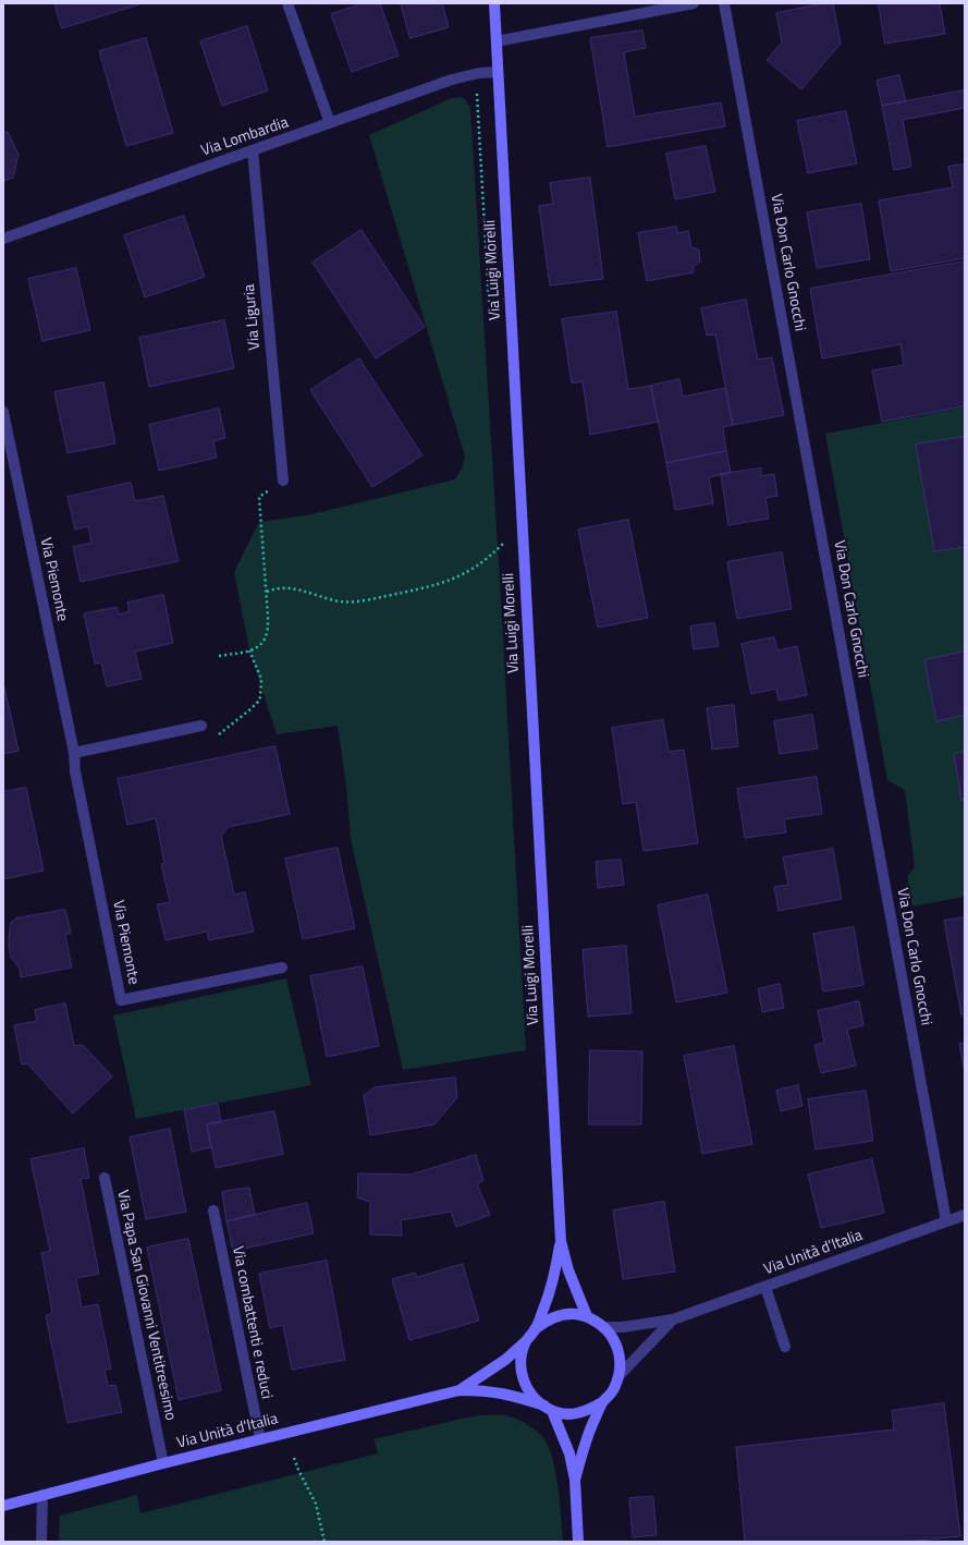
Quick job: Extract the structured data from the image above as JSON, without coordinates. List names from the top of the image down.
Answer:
{
  "streets": {
    "street": [
      "Via Lombardia",
      "Via Don Carlo Gnocchi",
      "Via Luigi Morelli",
      "Via Liguria",
      "Via Piemonte",
      "Via Unità d'Italia",
      "Via Papa San Giovanni Ventitreesimo",
      "Via combattenti e reduci"
    ]
  },
  "crossings": [
    ["Via Lombardia", "Via Luigi Morelli"],
    ["Via Lombardia", "Via Liguria"],
    ["Via Don Carlo Gnocchi", "Via Unità d'Italia"],
    ["Via Luigi Morelli", "Via Unità d'Italia"],
    ["Via Unità d'Italia", "Via Papa San Giovanni Ventitreesimo"],
    ["Via Unità d'Italia", "Via combattenti e reduci"]
  ]
}
